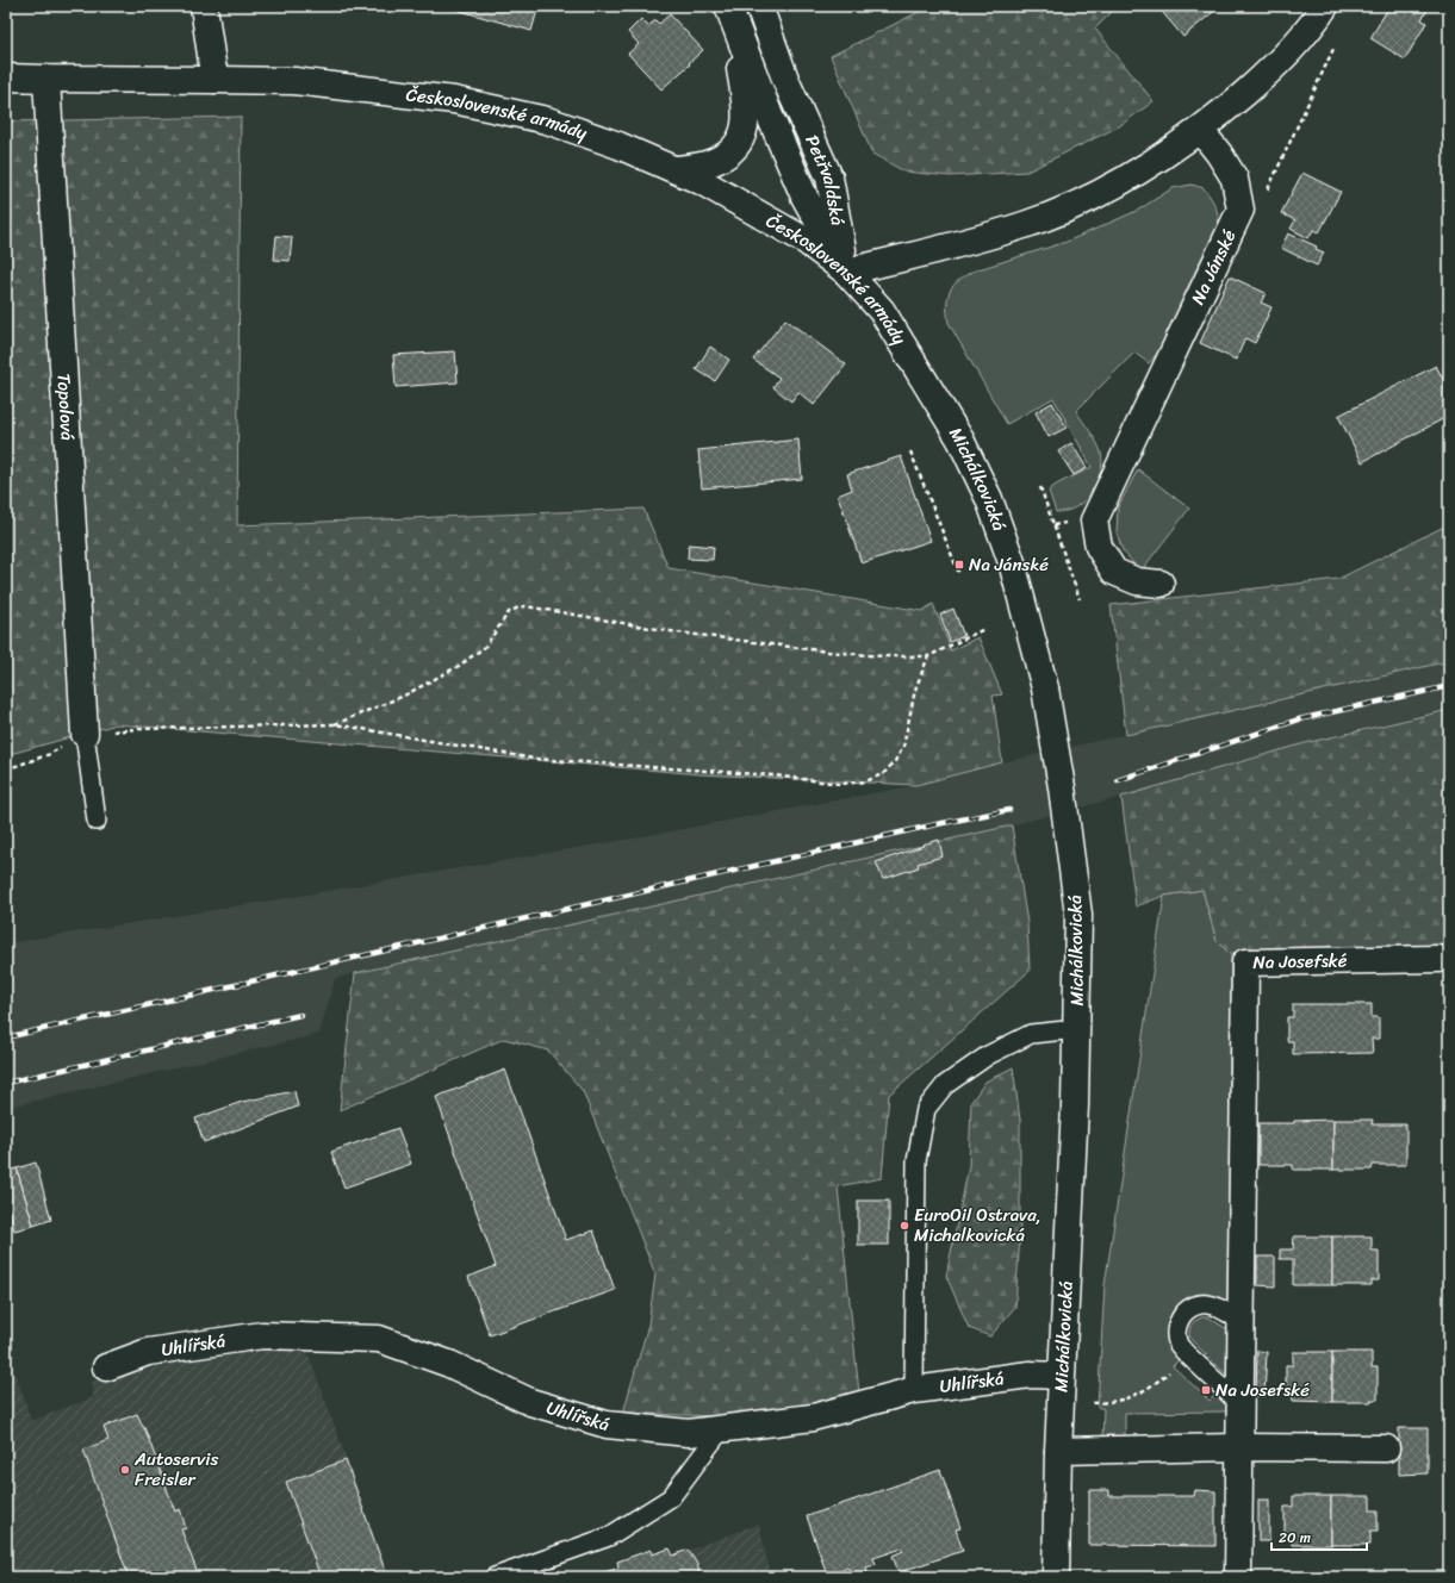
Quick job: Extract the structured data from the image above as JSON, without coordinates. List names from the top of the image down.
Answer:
{
  "streets": {
    "street": [
      "Československé armády",
      "Petřvaldská",
      "Na Jánské",
      "Topolová",
      "Michálkovická",
      "Na Josefské",
      "Uhlířská"
    ]
  },
  "crossings": [
    ["Československé armády", "Petřvaldská"],
    ["Československé armády", "Topolová"],
    ["Československé armády", "Michálkovická"],
    ["Michálkovická", "Uhlířská"]
  ],
  "places": {
    "transit": ["Na Jánské", "Na Josefské"],
    "other": ["EuroOil Ostrava, Michalkovická", "Autoservis Freisler"]
  },
  "scale_bar": "20 m"
}
